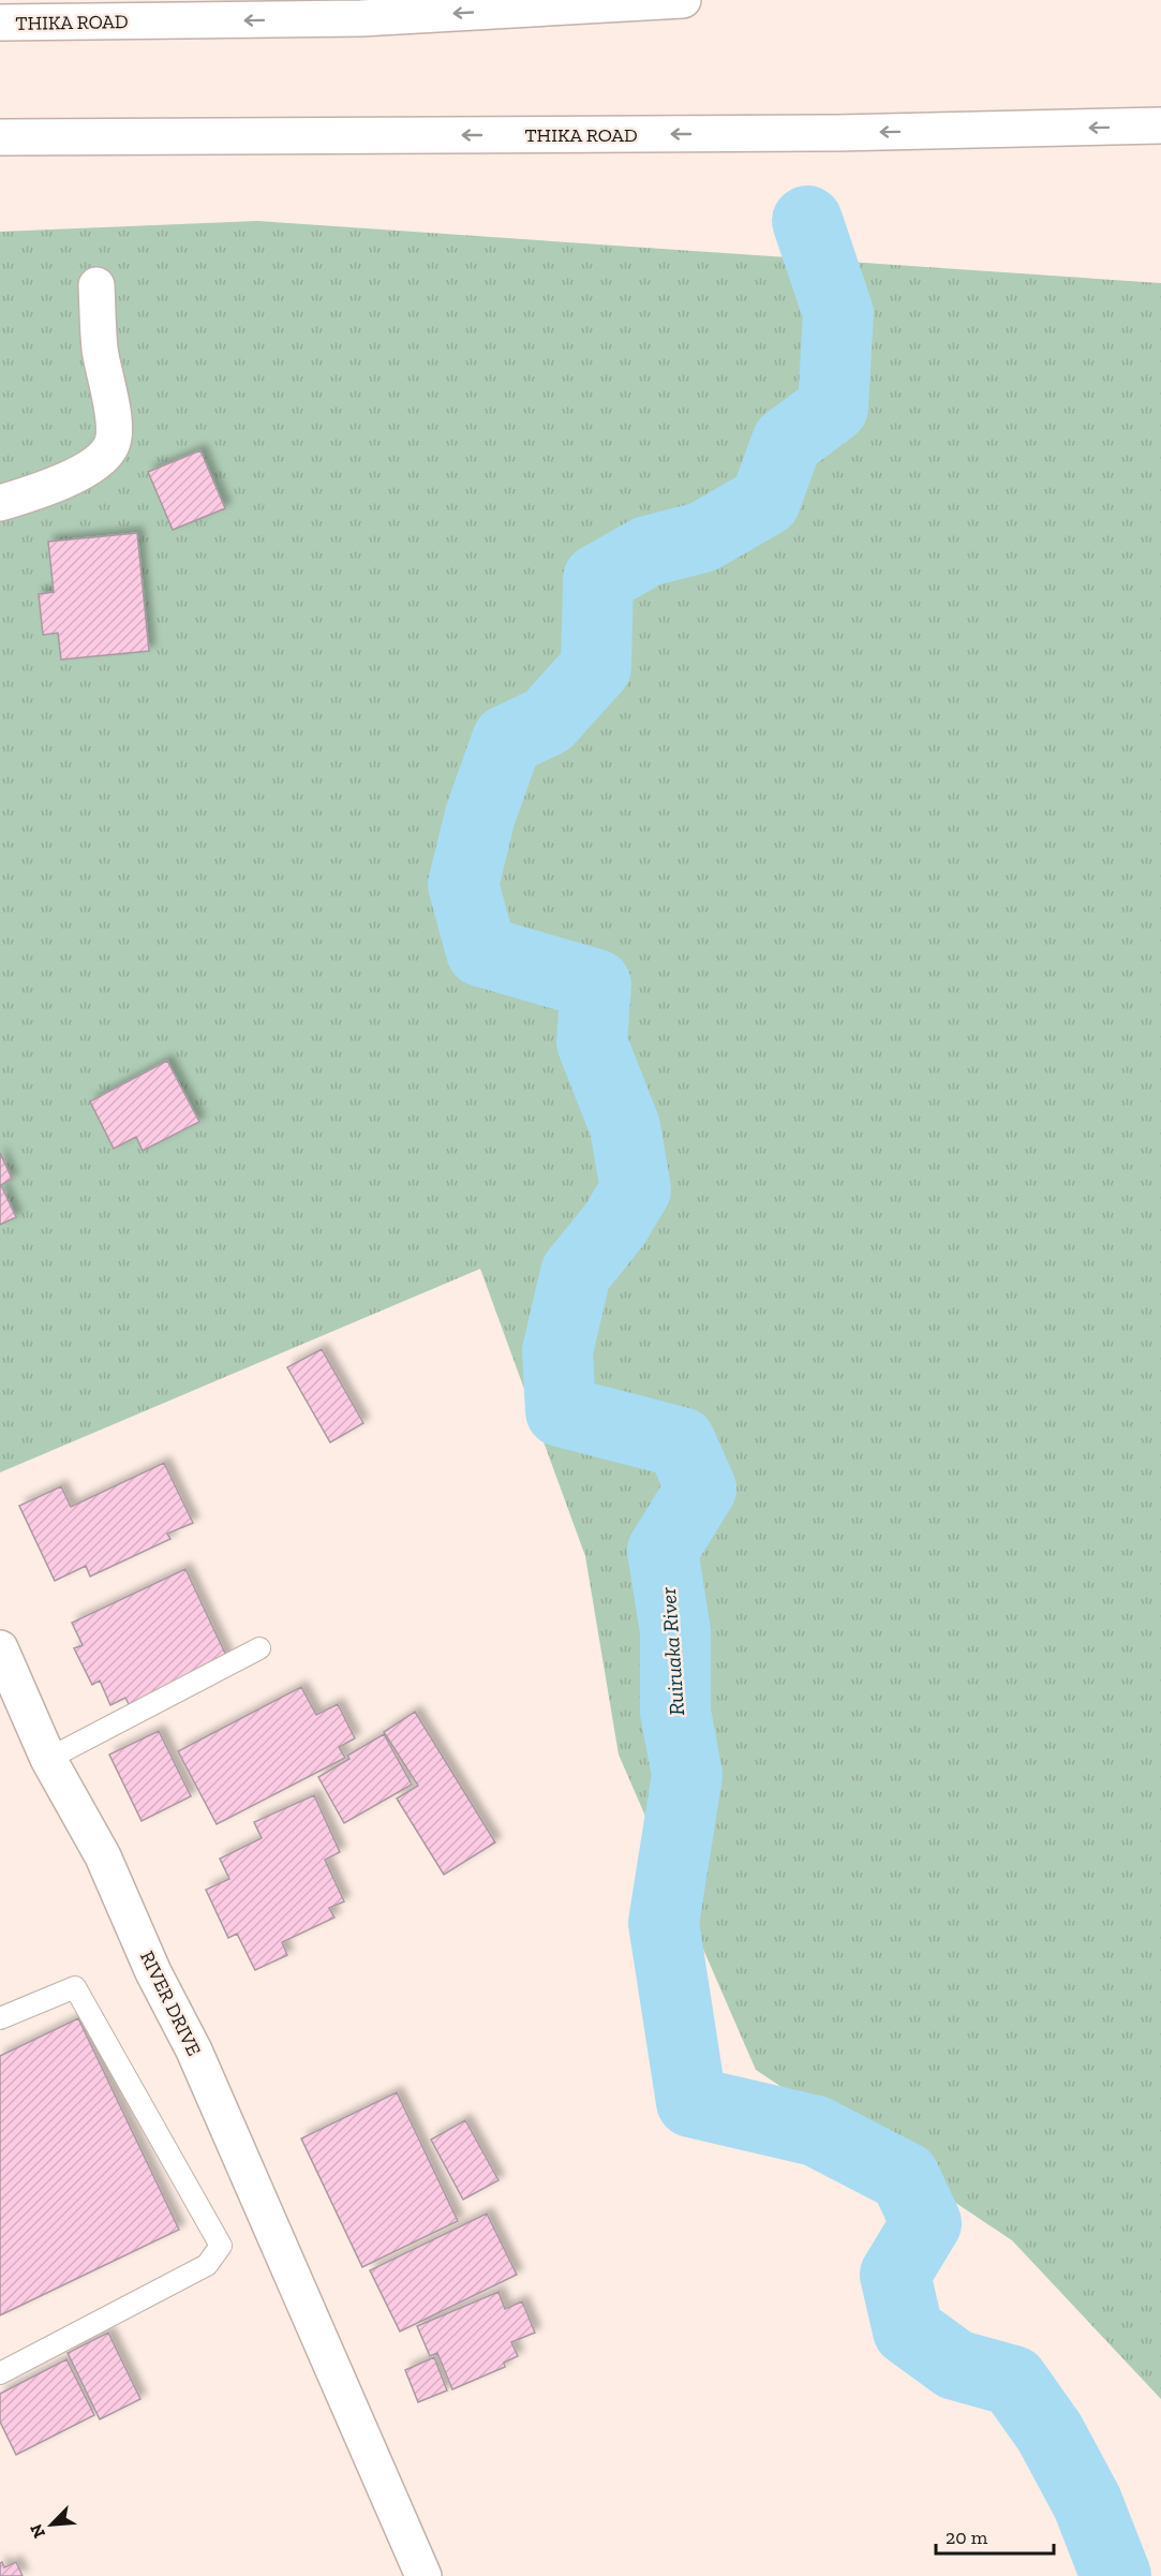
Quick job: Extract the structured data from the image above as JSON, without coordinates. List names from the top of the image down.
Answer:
{
  "streets": {
    "main road": ["THIKA ROAD", "RIVER DRIVE"]
  },
  "one_way": ["THIKA ROAD"],
  "water": ["Ruiruaka River"],
  "scale_bar": "20 m",
  "north": "bottom left"
}
